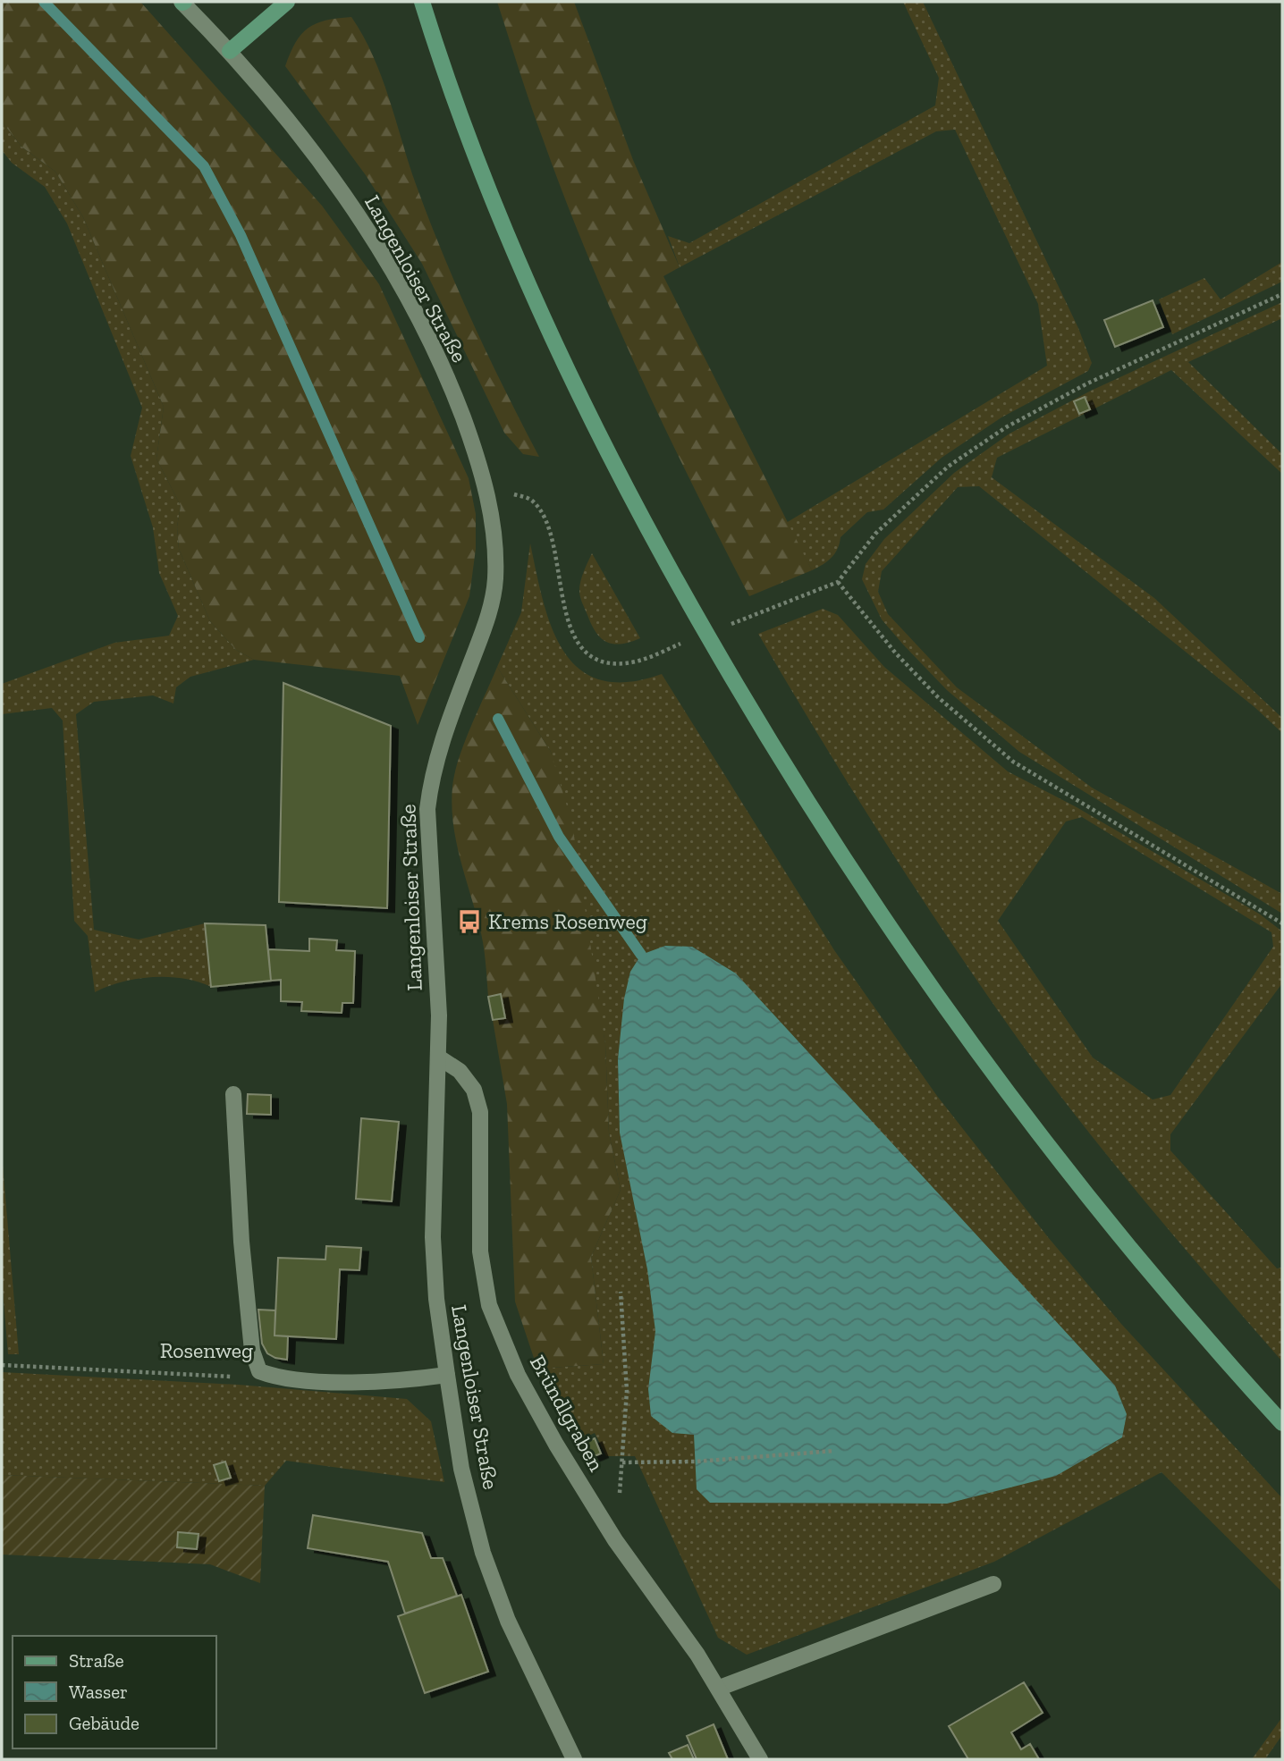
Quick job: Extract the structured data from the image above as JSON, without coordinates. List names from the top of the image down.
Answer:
{
  "streets": {
    "street": ["Langenloiser Straße", "Rosenweg", "Bründlgraben"]
  },
  "crossings": [
    ["Langenloiser Straße", "Rosenweg"],
    ["Langenloiser Straße", "Bründlgraben"]
  ],
  "places": {
    "bus stop": ["Krems Rosenweg"]
  },
  "legend": ["Straße", "Wasser", "Gebäude"]
}
